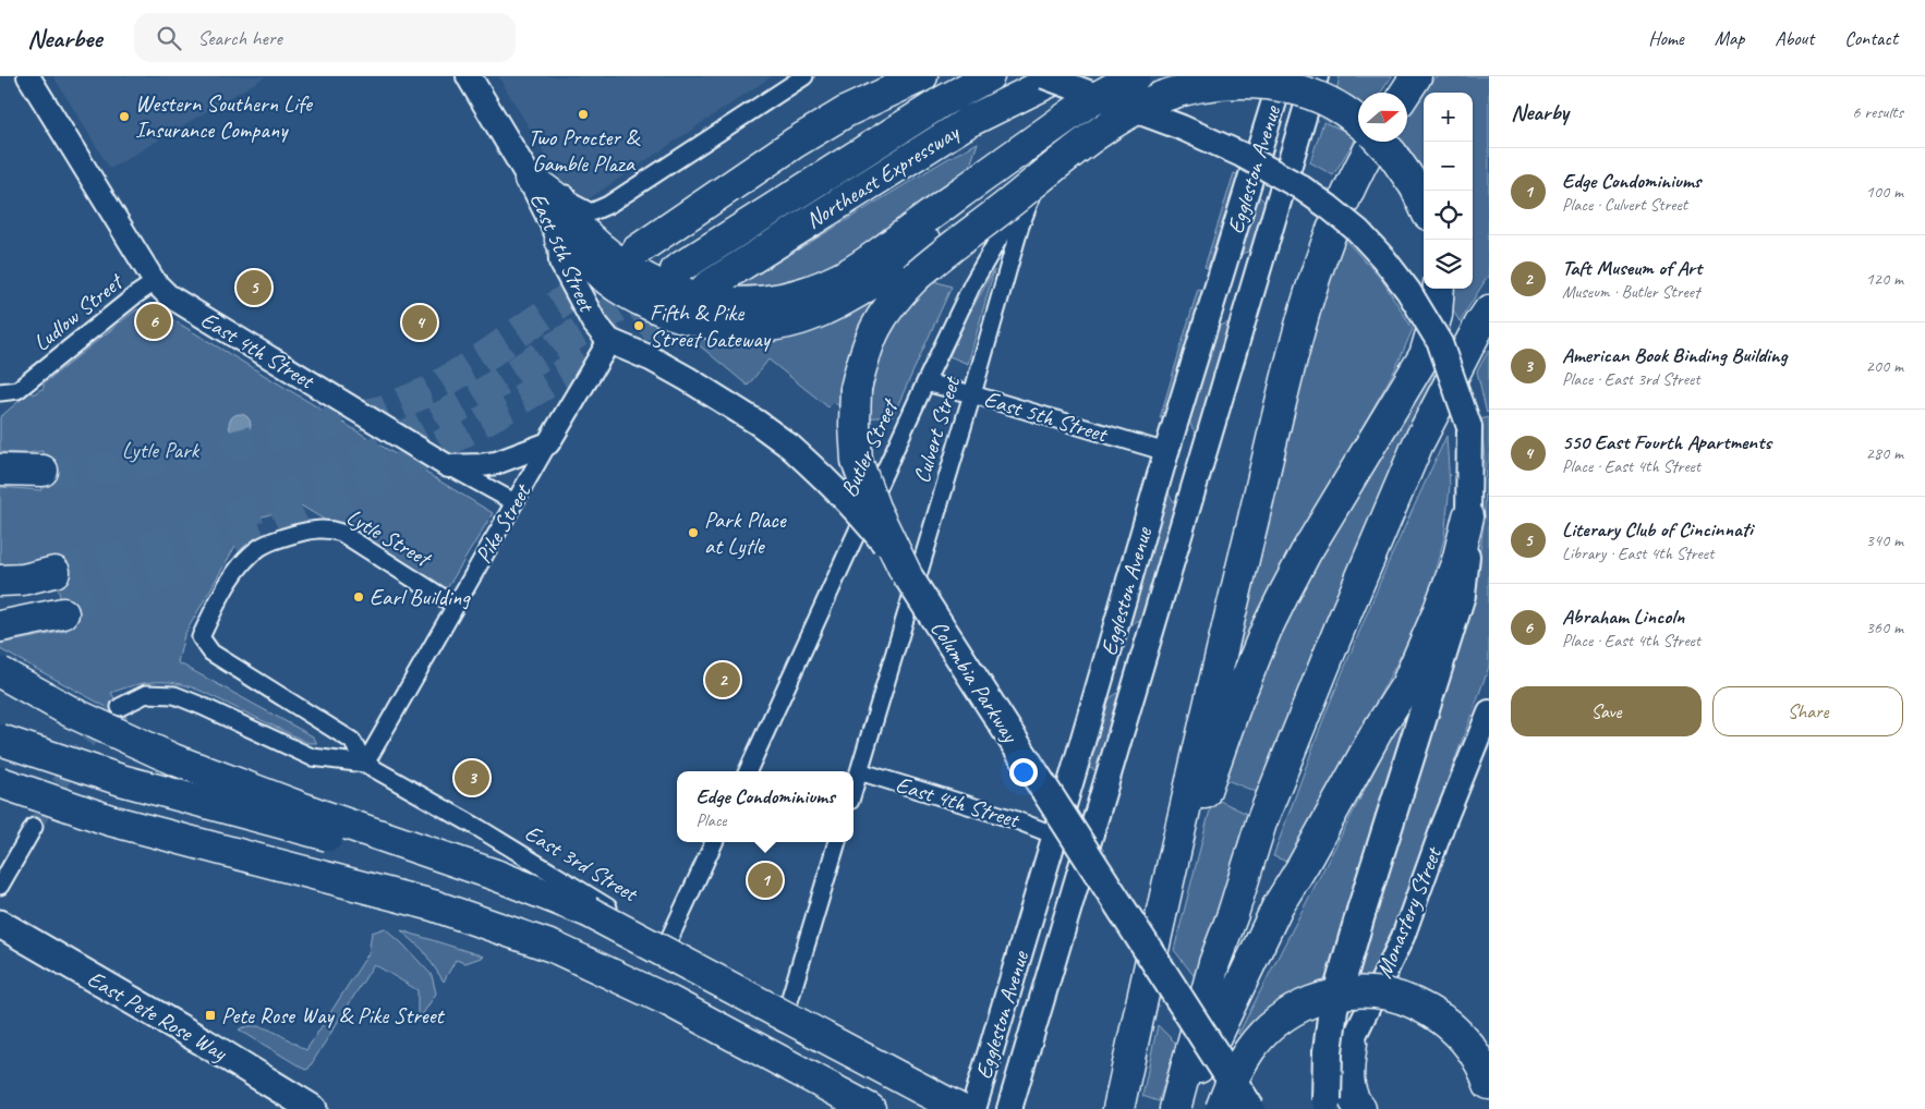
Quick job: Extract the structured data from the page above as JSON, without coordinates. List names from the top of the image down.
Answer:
{
  "streets": {
    "highway": ["Northeast Expressway", "Columbia Parkway"],
    "main road": ["Eggleston Avenue", "East 5th Street", "East Pete Rose Way"],
    "street": [
      "Ludlow Street",
      "East 4th Street",
      "Culvert Street",
      "Butler Street",
      "Pike Street",
      "Lytle Street",
      "East 3rd Street",
      "Monastery Street"
    ]
  },
  "crossings": [
    ["Eggleston Avenue", "East 5th Street"],
    ["Eggleston Avenue", "East 4th Street"],
    ["East 5th Street", "Culvert Street"],
    ["East 5th Street", "Butler Street"],
    ["East 5th Street", "Pike Street"],
    ["East 5th Street", "Columbia Parkway"],
    ["Ludlow Street", "East 4th Street"],
    ["East 4th Street", "Culvert Street"],
    ["East 4th Street", "Pike Street"],
    ["Culvert Street", "Butler Street"],
    ["Pike Street", "Lytle Street"],
    ["Pike Street", "Columbia Parkway"],
    ["Pike Street", "East 3rd Street"],
    ["Lytle Street", "East 3rd Street"]
  ],
  "parks": ["Lytle Park"],
  "places": {
    "other": [
      "Two Procter & Gamble Plaza",
      "Western Southern Life Insurance Company",
      "Fifth & Pike Street Gateway",
      "Park Place at Lytle",
      "Earl Building"
    ],
    "transit": ["Pete Rose Way & Pike Street"]
  },
  "north": "right",
  "page": {
    "header": "Nearbee",
    "search": "Search here",
    "nav": [
      "Home",
      "Map",
      "About",
      "Contact"
    ],
    "heading": ["Nearby", "6 results"],
    "map_buttons": ["+", "−"],
    "list": [
      {
        "mark": "1",
        "name": "Edge Condominiums",
        "note": "Place · Culvert Street",
        "value": "100 m"
      },
      {
        "mark": "2",
        "name": "Taft Museum of Art",
        "note": "Museum · Butler Street",
        "value": "120 m"
      },
      {
        "mark": "3",
        "name": "American Book Binding Building",
        "note": "Place · East 3rd Street",
        "value": "200 m"
      },
      {
        "mark": "4",
        "name": "550 East Fourth Apartments",
        "note": "Place · East 4th Street",
        "value": "280 m"
      },
      {
        "mark": "5",
        "name": "Literary Club of Cincinnati",
        "note": "Library · East 4th Street",
        "value": "340 m"
      },
      {
        "mark": "6",
        "name": "Abraham Lincoln",
        "note": "Place · East 4th Street",
        "value": "360 m"
      }
    ],
    "pins": [
      "5",
      "6",
      "4",
      "2",
      "3",
      "1"
    ],
    "buttons": ["Save", "Share"],
    "popup": ["Edge Condominiums", "Place"]
  }
}
